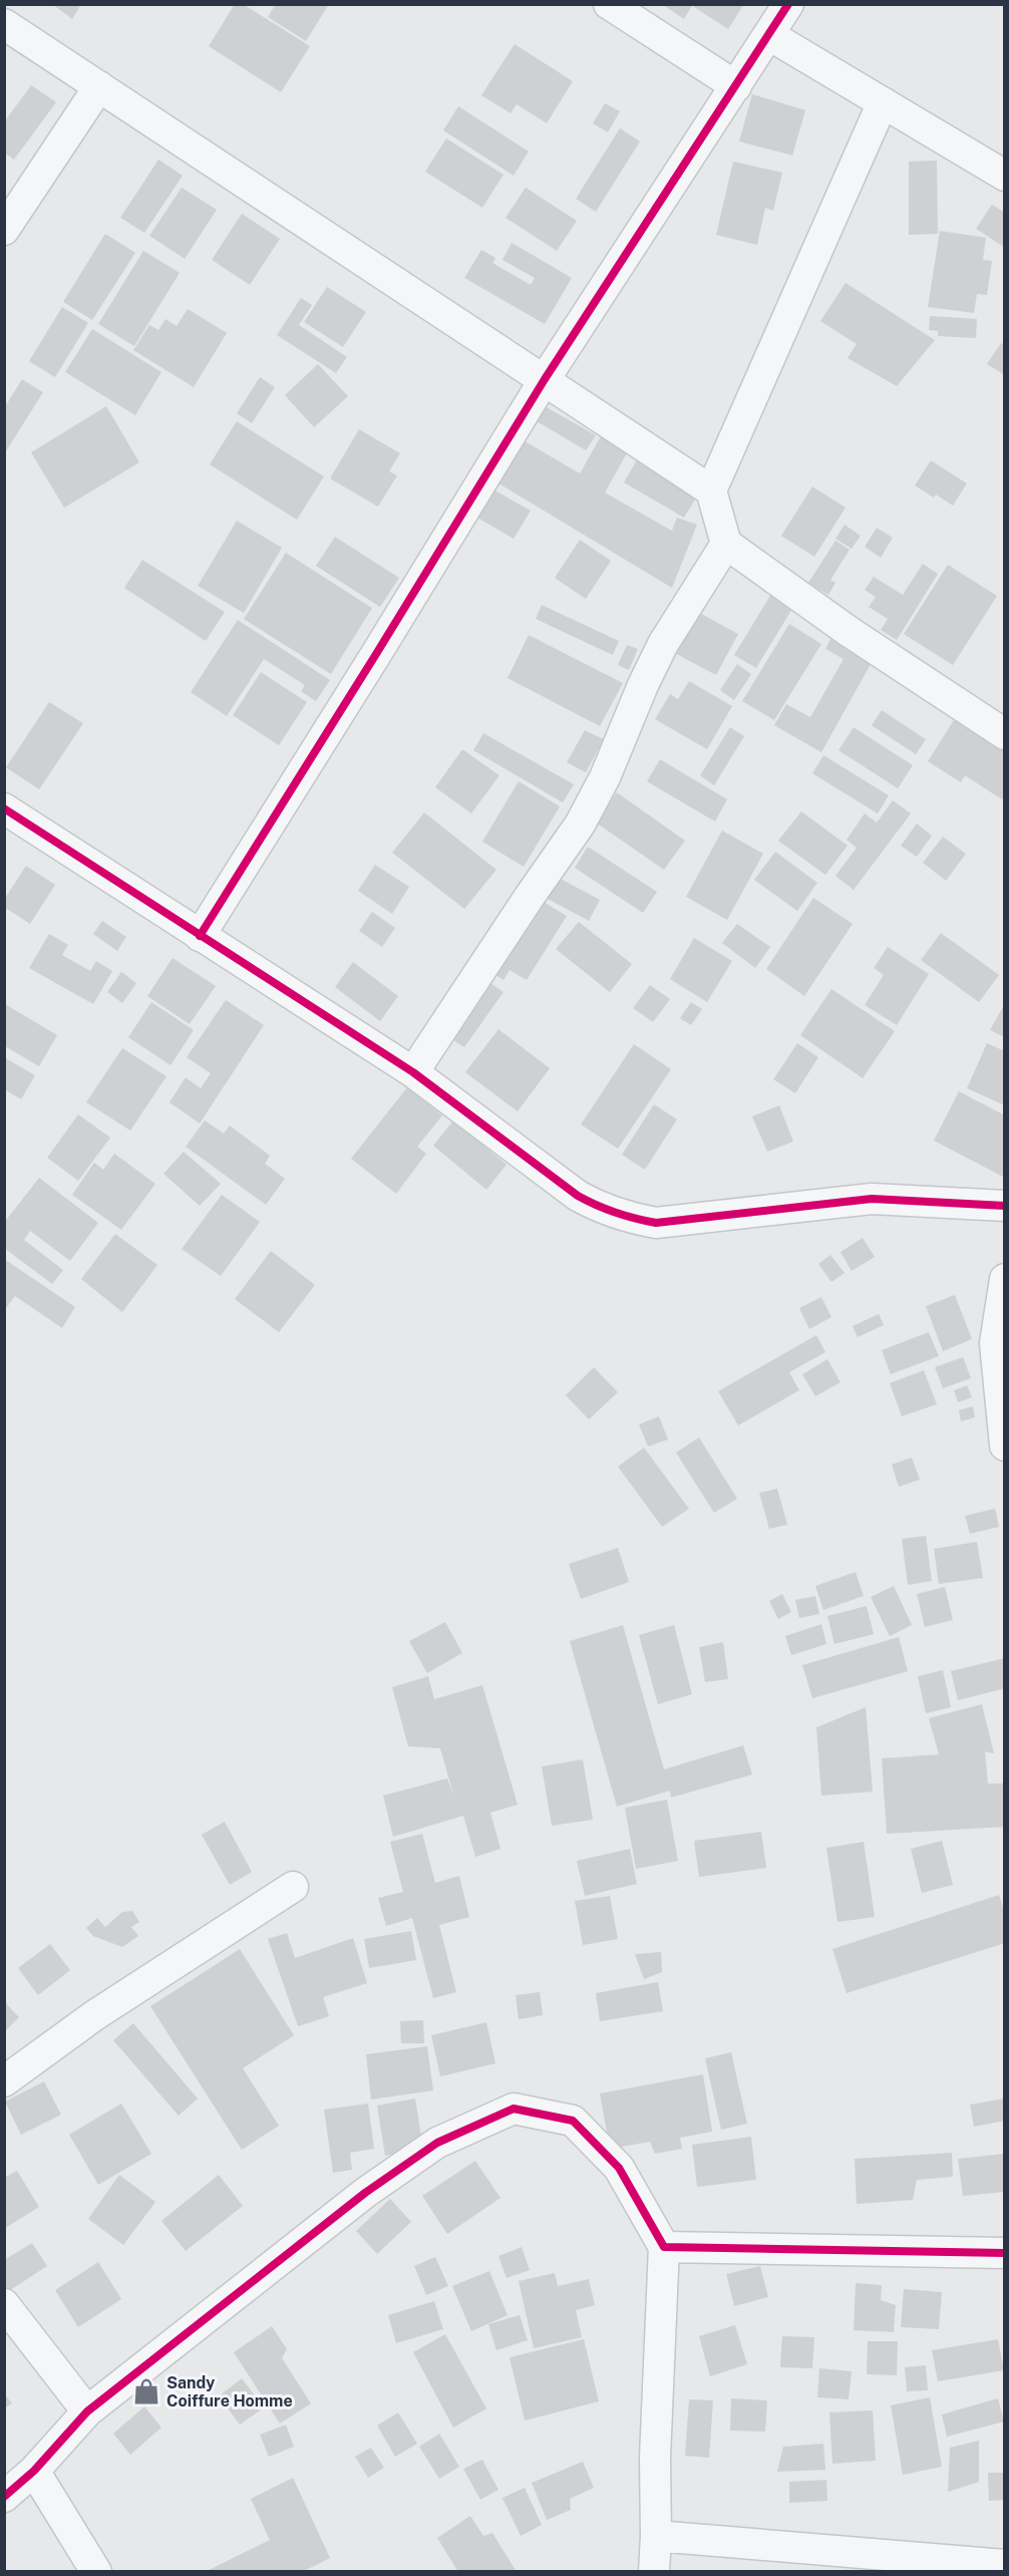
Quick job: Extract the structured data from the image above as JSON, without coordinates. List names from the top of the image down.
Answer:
{
  "places": {
    "shop": ["Sandy Coiffure Homme"]
  }
}
